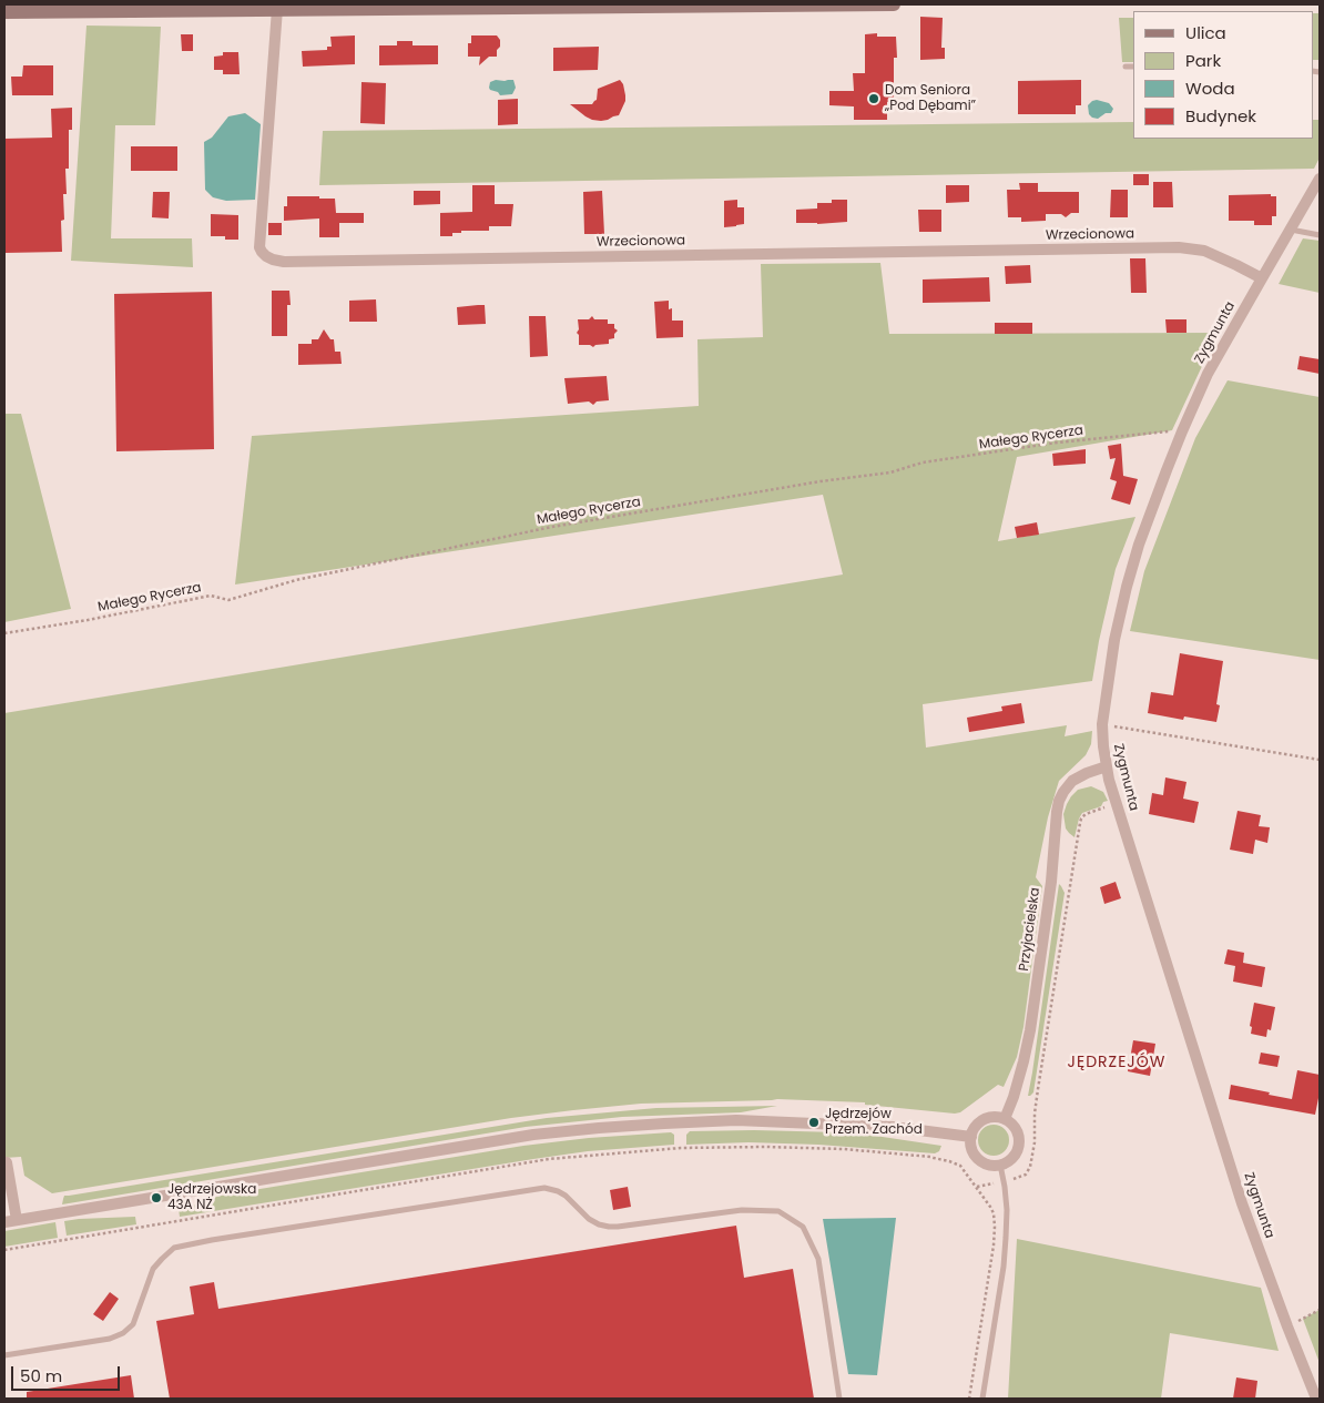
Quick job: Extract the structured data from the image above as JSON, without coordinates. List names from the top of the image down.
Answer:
{
  "streets": {
    "street": ["Wrzecionowa", "Zygmunta", "Przyjacielska"],
    "path": ["Małego Rycerza"]
  },
  "crossings": [
    ["Wrzecionowa", "Zygmunta"],
    ["Zygmunta", "Małego Rycerza"],
    ["Zygmunta", "Przyjacielska"]
  ],
  "districts": ["JĘDRZEJÓW"],
  "places": ["Dom Seniora „Pod Dębami”", "Jędrzejów Przem. Zachód", "Jędrzejowska 43A NŻ"],
  "legend": [
    "Ulica",
    "Park",
    "Woda",
    "Budynek"
  ],
  "scale_bar": "50 m"
}
